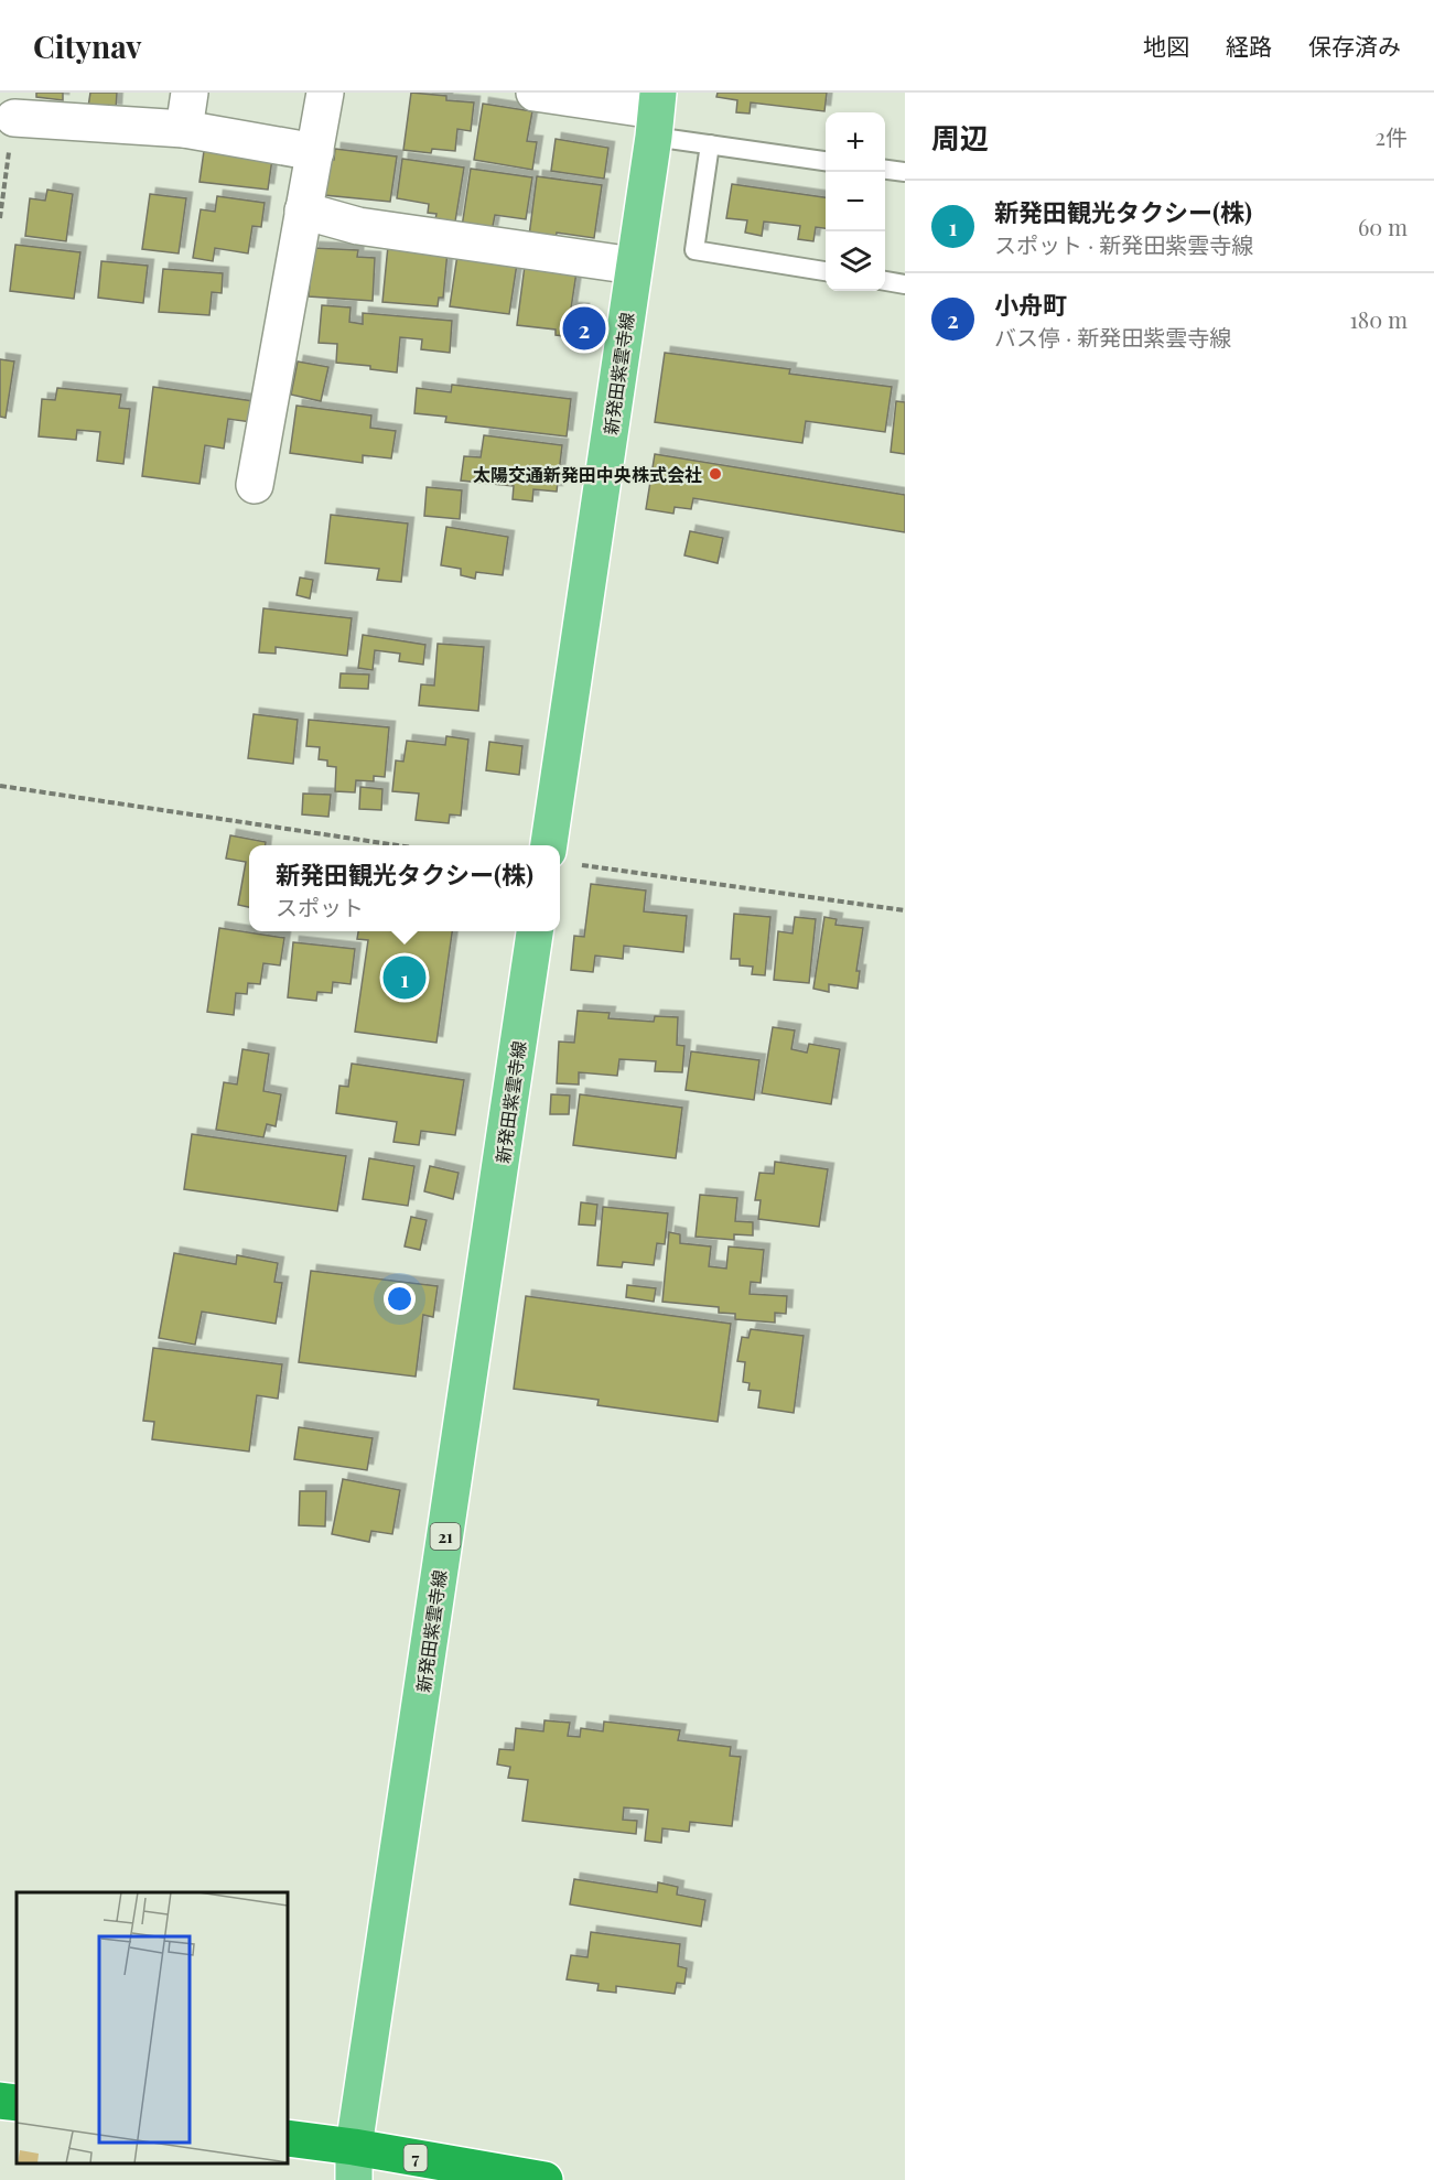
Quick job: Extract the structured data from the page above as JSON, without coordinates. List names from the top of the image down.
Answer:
{
  "streets": {
    "highway": ["7"],
    "main road": ["新発田紫雲寺線", "21"]
  },
  "crossings": [
    ["新発田紫雲寺線", "7"]
  ],
  "places": ["太陽交通新発田中央株式会社"],
  "page": {
    "header": "Citynav",
    "nav": ["地図", "経路", "保存済み"],
    "heading": ["周辺", "2件"],
    "map_buttons": ["+", "−"],
    "list": [
      {
        "mark": "1",
        "name": "新発田観光タクシー(株)",
        "note": "スポット · 新発田紫雲寺線",
        "value": "60 m"
      },
      {
        "mark": "2",
        "name": "小舟町",
        "note": "バス停 · 新発田紫雲寺線",
        "value": "180 m"
      }
    ],
    "pins": ["2", "1"],
    "popup": ["新発田観光タクシー(株)", "スポット"]
  }
}
